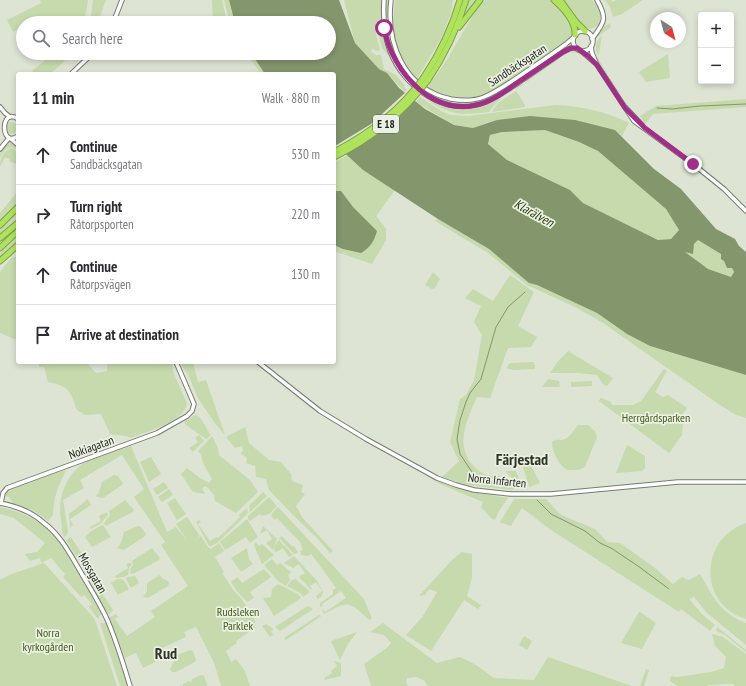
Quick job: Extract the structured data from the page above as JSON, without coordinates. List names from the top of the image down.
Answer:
{
  "streets": {
    "highway": ["E 18"],
    "street": [
      "Sandbäcksgatan",
      "Nokiagatan",
      "Norra Infarten",
      "Mossgatan"
    ]
  },
  "crossings": [
    ["Nokiagatan", "Mossgatan"]
  ],
  "districts": ["Färjestad", "Rud"],
  "water": ["Klarälven"],
  "parks": ["Herrgårdsparken", "Rudsleken Parklek", "Norra kyrkogården"],
  "north": "bottom right",
  "page": {
    "map_buttons": ["+", "−"],
    "search": "Search here",
    "heading": ["11 min", "Walk · 880 m"],
    "list": [
      ["Continue", "Sandbäcksgatan", "530 m"],
      ["Turn right", "Råtorpsporten", "220 m"],
      ["Continue", "Råtorpsvägen", "130 m"],
      "Arrive at destination"
    ]
  }
}
